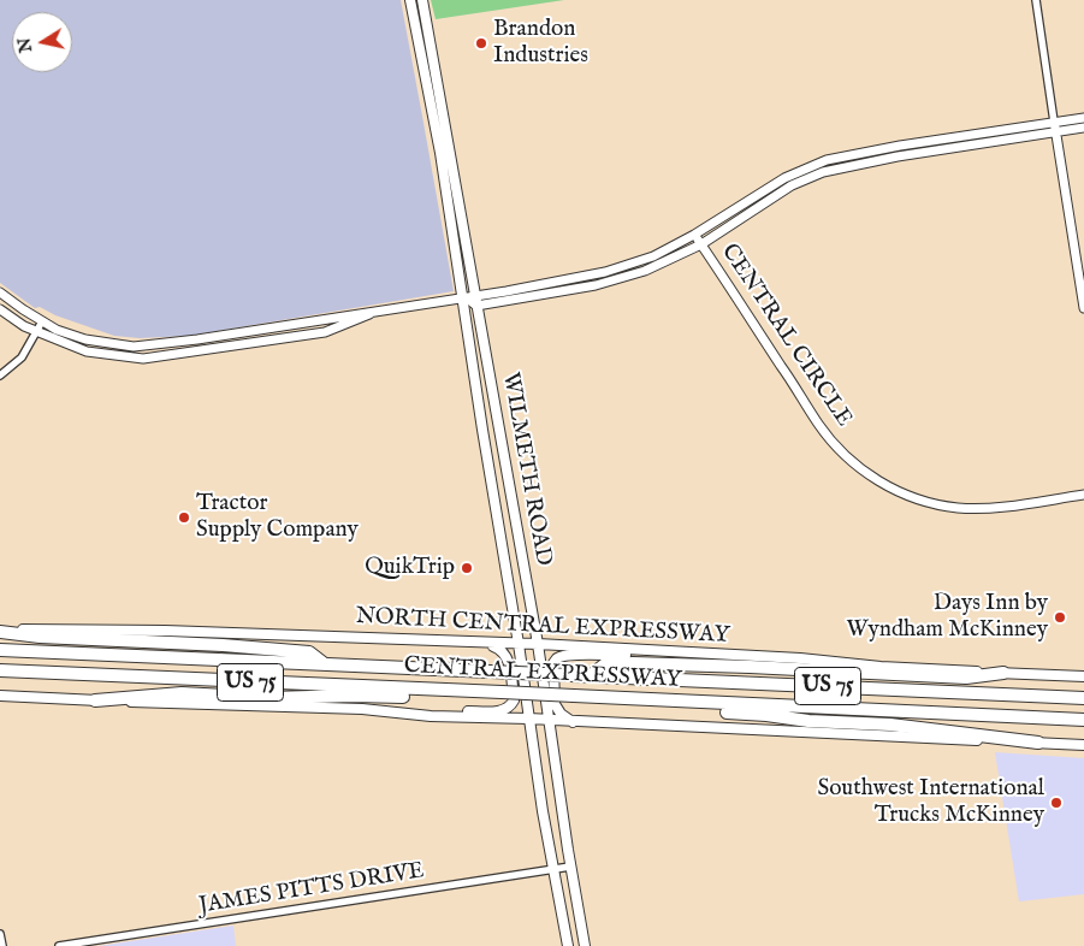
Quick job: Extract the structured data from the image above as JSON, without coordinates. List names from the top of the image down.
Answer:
{
  "streets": {
    "highway": ["CENTRAL EXPRESSWAY", "US 75"],
    "main road": ["WILMETH ROAD", "NORTH CENTRAL EXPRESSWAY"],
    "street": ["CENTRAL CIRCLE", "JAMES PITTS DRIVE"]
  },
  "crossings": [
    ["WILMETH ROAD", "NORTH CENTRAL EXPRESSWAY"],
    ["WILMETH ROAD", "JAMES PITTS DRIVE"]
  ],
  "places": [
    "Brandon Industries",
    "Tractor Supply Company",
    "QuikTrip",
    "Days Inn by Wyndham McKinney",
    "Southwest International Trucks McKinney"
  ],
  "north": "left"
}
